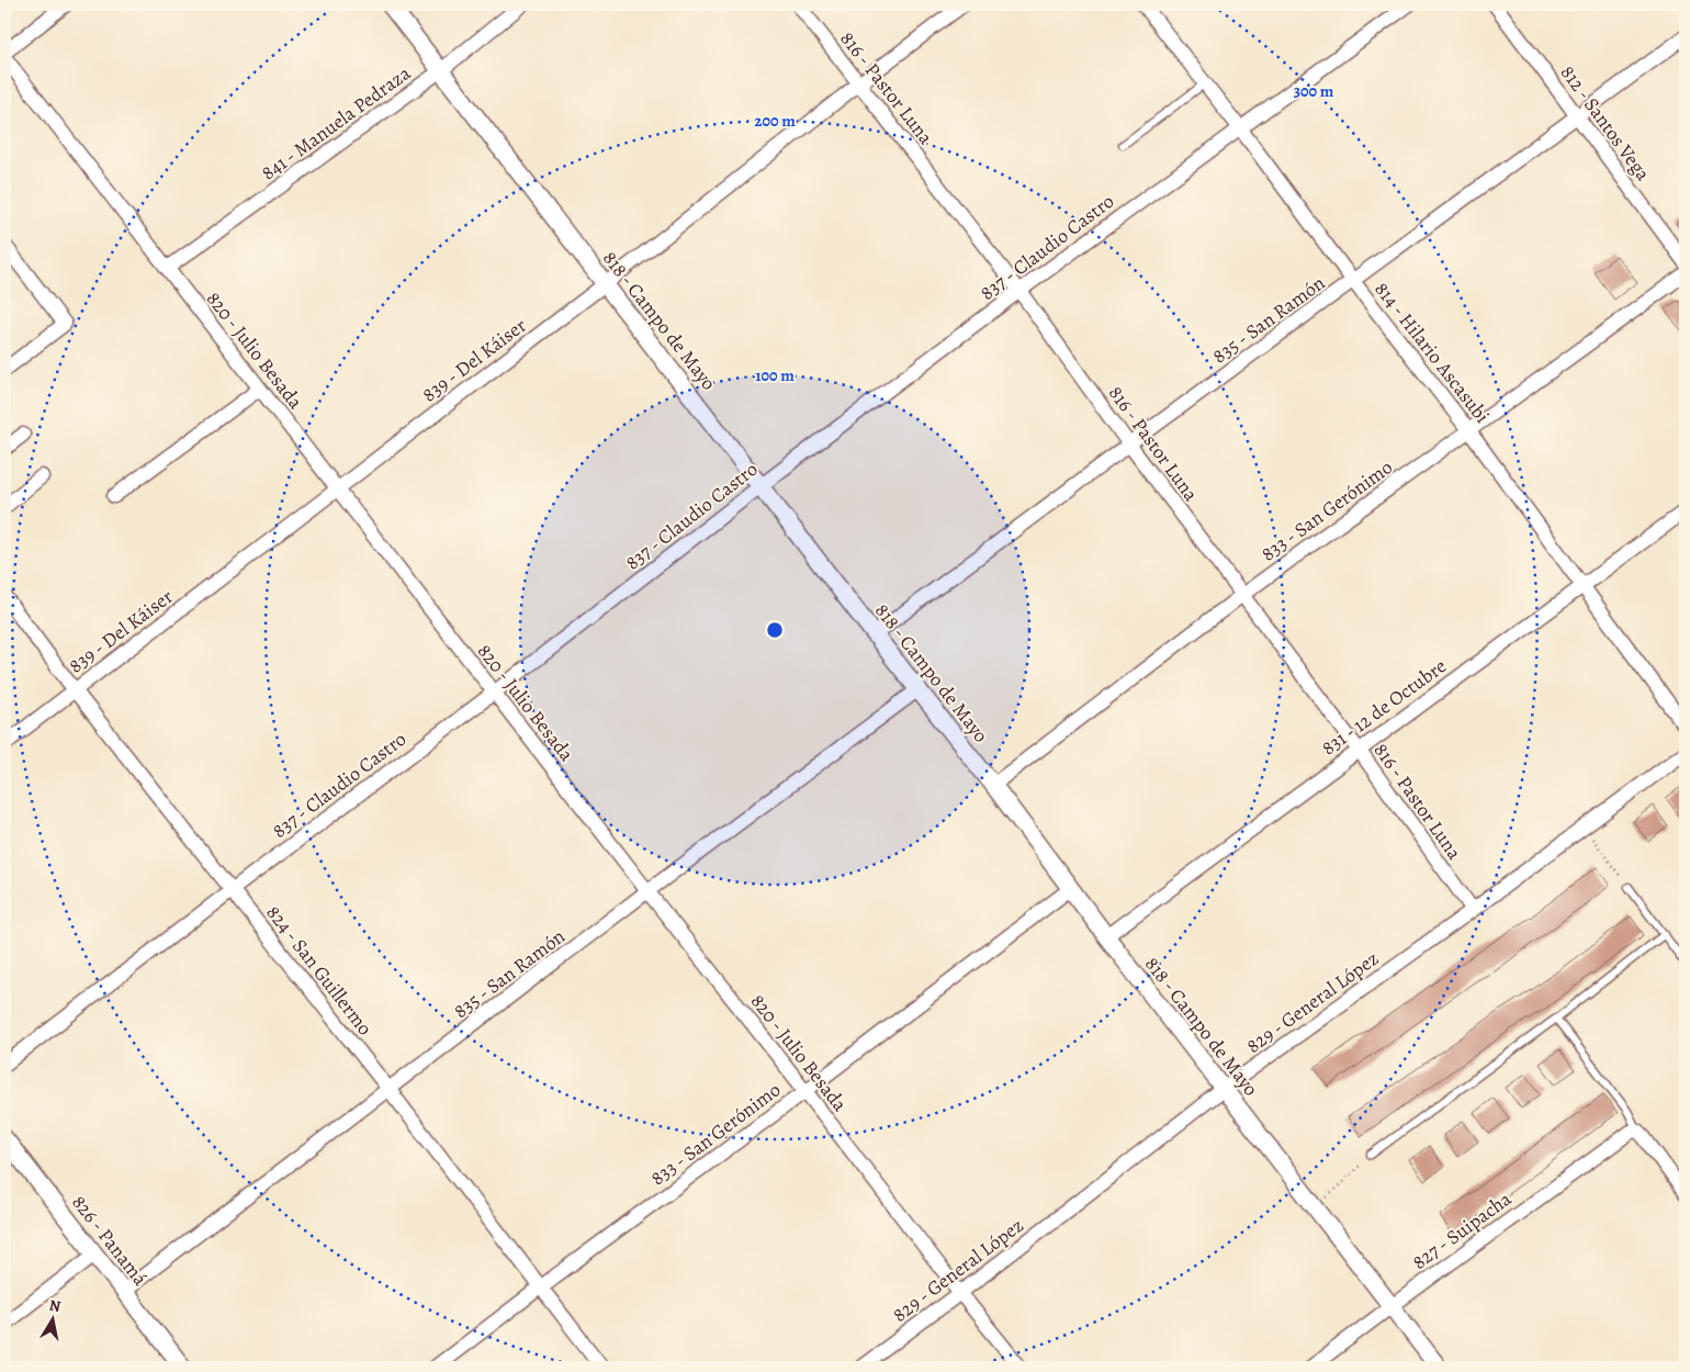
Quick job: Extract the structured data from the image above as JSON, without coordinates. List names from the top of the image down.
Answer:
{
  "streets": {
    "street": [
      "816 - Pastor Luna",
      "841 - Manuela Pedraza",
      "812 - Santos Vega",
      "837 - Claudio Castro",
      "835 - San Ramón",
      "818 - Campo de Mayo",
      "820 - Julio Besada",
      "814 - Hilario Ascasubi",
      "839 - Del Káiser",
      "833 - San Gerónimo",
      "831 - 12 de Octubre",
      "824 - San Guillermo",
      "829 - General López",
      "827 - Suipacha",
      "826 - Panamá"
    ]
  },
  "crossings": [
    ["816 - Pastor Luna", "837 - Claudio Castro"],
    ["816 - Pastor Luna", "835 - San Ramón"],
    ["816 - Pastor Luna", "839 - Del Káiser"],
    ["816 - Pastor Luna", "833 - San Gerónimo"],
    ["816 - Pastor Luna", "831 - 12 de Octubre"],
    ["816 - Pastor Luna", "829 - General López"],
    ["841 - Manuela Pedraza", "818 - Campo de Mayo"],
    ["841 - Manuela Pedraza", "820 - Julio Besada"],
    ["812 - Santos Vega", "835 - San Ramón"],
    ["837 - Claudio Castro", "818 - Campo de Mayo"],
    ["837 - Claudio Castro", "820 - Julio Besada"],
    ["837 - Claudio Castro", "814 - Hilario Ascasubi"],
    ["837 - Claudio Castro", "824 - San Guillermo"],
    ["835 - San Ramón", "818 - Campo de Mayo"],
    ["835 - San Ramón", "820 - Julio Besada"],
    ["835 - San Ramón", "814 - Hilario Ascasubi"],
    ["835 - San Ramón", "824 - San Guillermo"],
    ["835 - San Ramón", "826 - Panamá"],
    ["818 - Campo de Mayo", "839 - Del Káiser"],
    ["818 - Campo de Mayo", "833 - San Gerónimo"],
    ["818 - Campo de Mayo", "831 - 12 de Octubre"],
    ["818 - Campo de Mayo", "829 - General López"],
    ["818 - Campo de Mayo", "827 - Suipacha"],
    ["820 - Julio Besada", "839 - Del Káiser"],
    ["820 - Julio Besada", "833 - San Gerónimo"],
    ["820 - Julio Besada", "829 - General López"],
    ["814 - Hilario Ascasubi", "833 - San Gerónimo"],
    ["814 - Hilario Ascasubi", "831 - 12 de Octubre"],
    ["839 - Del Káiser", "824 - San Guillermo"],
    ["833 - San Gerónimo", "824 - San Guillermo"]
  ],
  "north": "top",
  "rings": ["300 m", "200 m", "100 m"]
}
